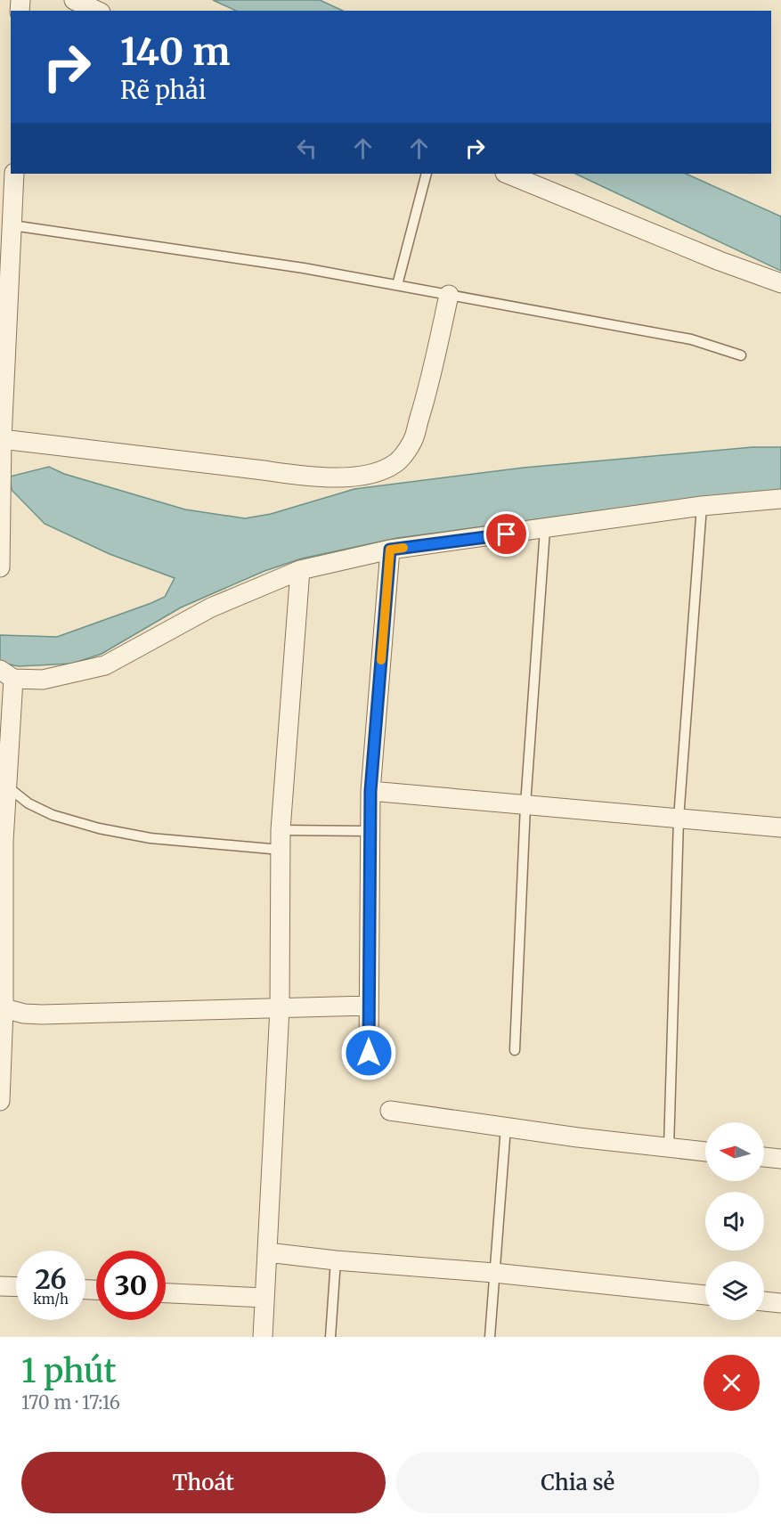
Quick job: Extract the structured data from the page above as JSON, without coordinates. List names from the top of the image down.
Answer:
{
  "north": "left",
  "page": {
    "turn": ["140 m", "Rẽ phải"],
    "speed": "26 km/h",
    "limit": "30",
    "heading": ["1 phút", "170 m · 17:16"],
    "buttons": ["Thoát", "Chia sẻ"]
  }
}
